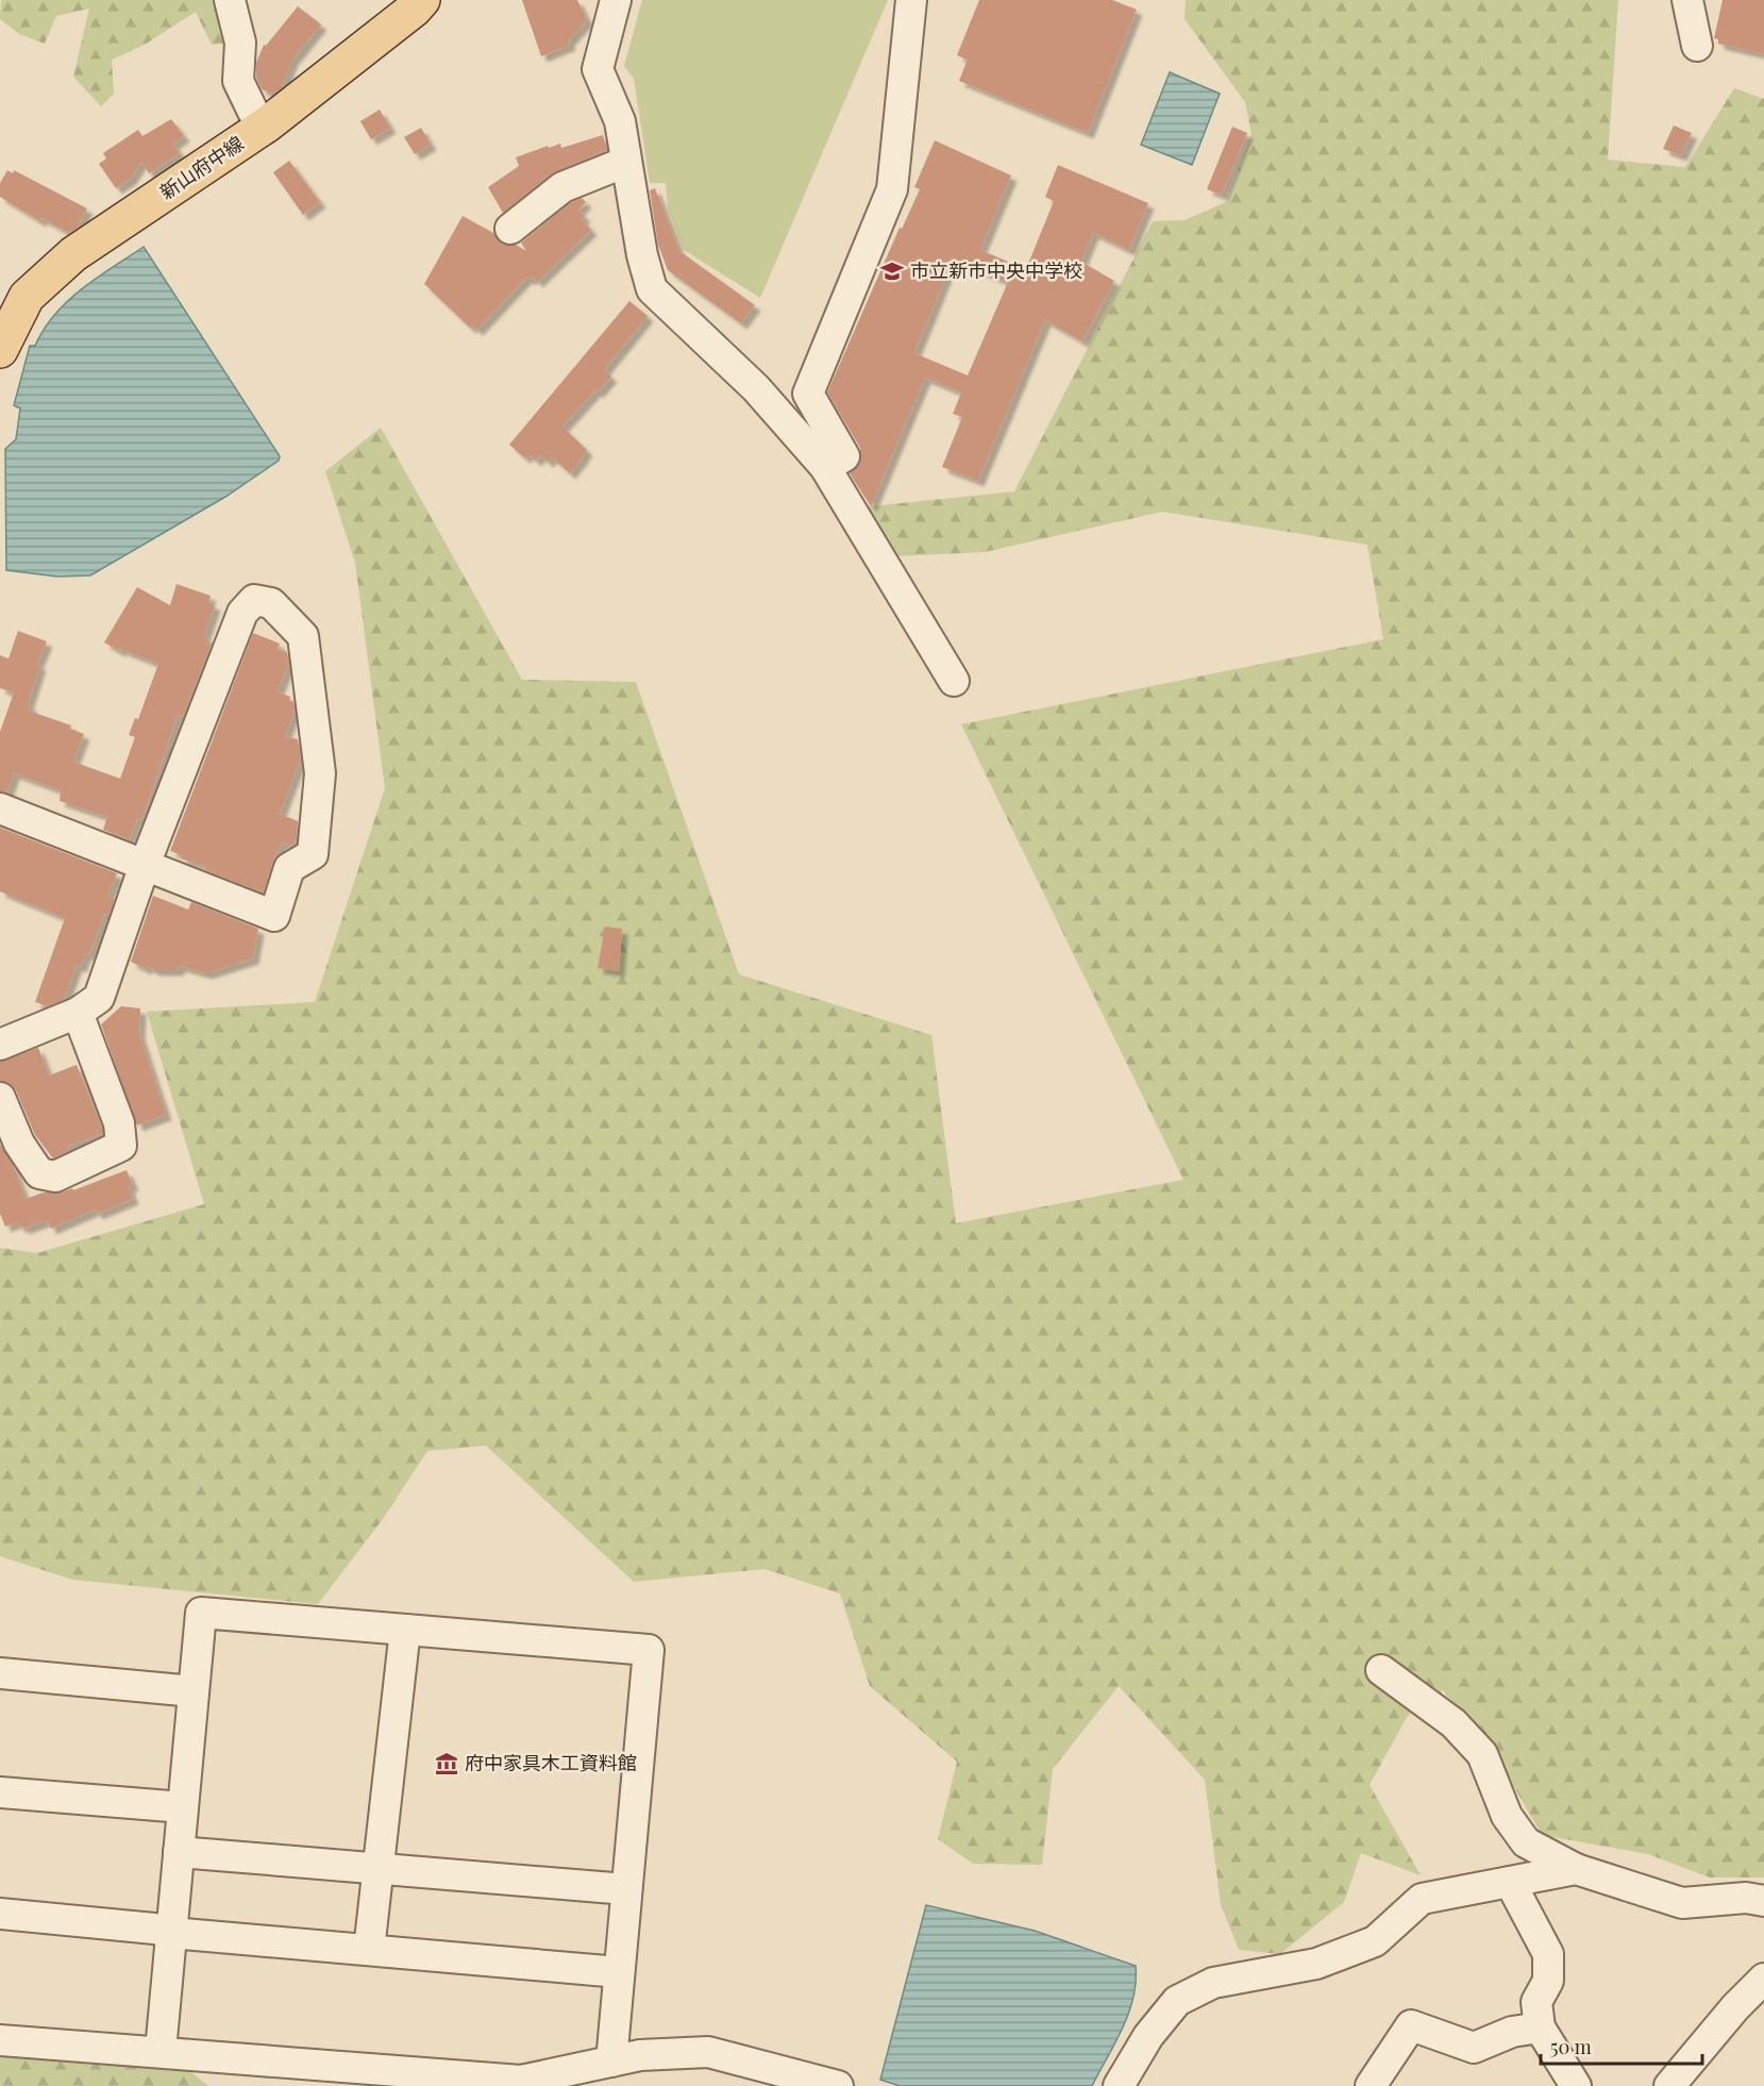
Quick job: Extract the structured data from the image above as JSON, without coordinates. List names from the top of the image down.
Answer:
{
  "streets": {
    "main road": ["新山府中線"]
  },
  "places": {
    "school or university": ["市立新市中央中学校"],
    "museum": ["府中家具木工資料館"]
  },
  "scale_bar": "50 m"
}
